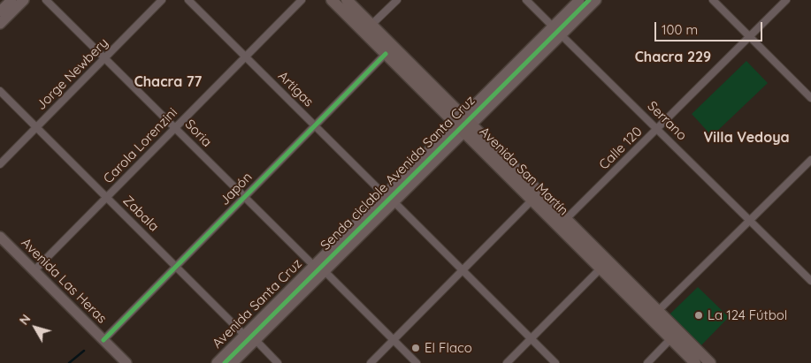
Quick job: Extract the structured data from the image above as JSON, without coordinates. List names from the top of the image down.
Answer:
{
  "streets": {
    "main road": ["Avenida San Martín", "Avenida Las Heras", "Avenida Santa Cruz"],
    "street": [
      "Jorge Newbery",
      "Artigas",
      "Serrano",
      "Soria",
      "Carola Lorenzini",
      "Calle 120",
      "Japón",
      "Zabala"
    ],
    "cycle path": ["Senda ciclable Avenida Santa Cruz"]
  },
  "crossings": [
    ["Jorge Newbery", "Soria"],
    ["Jorge Newbery", "Zabala"],
    ["Artigas", "Carola Lorenzini"],
    ["Artigas", "Japón"],
    ["Artigas", "Avenida Santa Cruz"],
    ["Serrano", "Calle 120"],
    ["Serrano", "Avenida Santa Cruz"],
    ["Soria", "Carola Lorenzini"],
    ["Soria", "Japón"],
    ["Soria", "Avenida Santa Cruz"],
    ["Carola Lorenzini", "Zabala"],
    ["Carola Lorenzini", "Avenida Las Heras"],
    ["Calle 120", "Avenida San Martín"],
    ["Avenida San Martín", "Japón"],
    ["Avenida San Martín", "Avenida Santa Cruz"],
    ["Japón", "Zabala"],
    ["Japón", "Avenida Las Heras"],
    ["Zabala", "Avenida Santa Cruz"]
  ],
  "districts": ["Chacra 229", "Chacra 77", "Villa Vedoya"],
  "places": ["La 124 Fútbol", "El Flaco"],
  "scale_bar": "100 m",
  "north": "top left"
}
